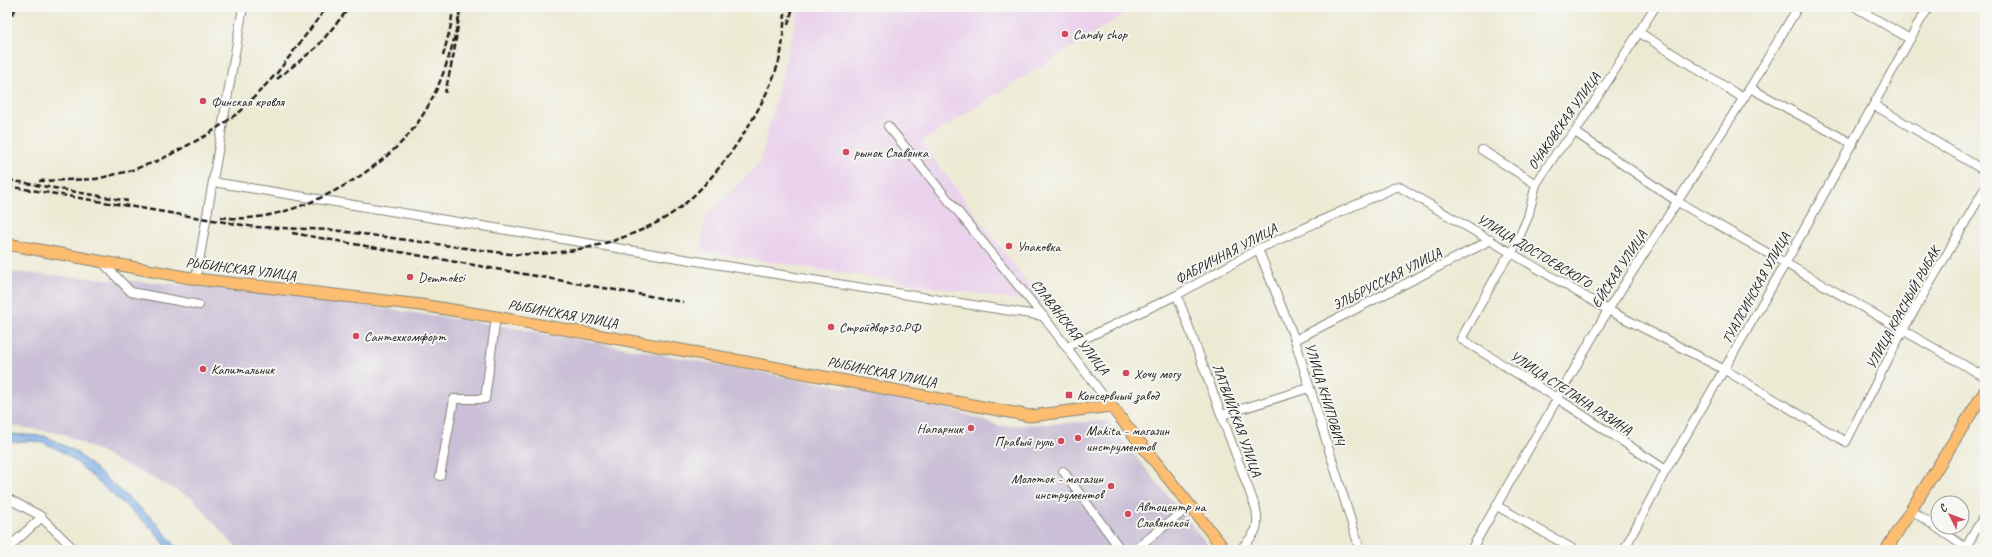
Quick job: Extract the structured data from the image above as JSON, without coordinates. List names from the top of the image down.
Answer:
{
  "streets": {
    "main road": ["РЫБИНСКАЯ УЛИЦА", "СЛАВЯНСКАЯ УЛИЦА"],
    "street": [
      "ОЧАКОВСКАЯ УЛИЦА",
      "УЛИЦА ДОСТОЕВСКОГО",
      "ФАБРИЧНАЯ УЛИЦА",
      "ЕЙСКАЯ УЛИЦА",
      "ЭЛЬБРУССКАЯ УЛИЦА",
      "ТУАПСИНСКАЯ УЛИЦА",
      "УЛИЦА КРАСНЫЙ РЫБАК",
      "УЛИЦА СТЕПАНА РАЗИНА",
      "УЛИЦА КНИПОВИЧ",
      "ЛАТВИЙСКАЯ УЛИЦА"
    ]
  },
  "crossings": [
    ["ОЧАКОВСКАЯ УЛИЦА", "УЛИЦА ДОСТОЕВСКОГО"],
    ["ОЧАКОВСКАЯ УЛИЦА", "УЛИЦА СТЕПАНА РАЗИНА"],
    ["УЛИЦА ДОСТОЕВСКОГО", "ФАБРИЧНАЯ УЛИЦА"],
    ["УЛИЦА ДОСТОЕВСКОГО", "ЕЙСКАЯ УЛИЦА"],
    ["УЛИЦА ДОСТОЕВСКОГО", "ЭЛЬБРУССКАЯ УЛИЦА"],
    ["УЛИЦА ДОСТОЕВСКОГО", "ТУАПСИНСКАЯ УЛИЦА"],
    ["УЛИЦА ДОСТОЕВСКОГО", "УЛИЦА КРАСНЫЙ РЫБАК"],
    ["ФАБРИЧНАЯ УЛИЦА", "СЛАВЯНСКАЯ УЛИЦА"],
    ["ФАБРИЧНАЯ УЛИЦА", "УЛИЦА КНИПОВИЧ"],
    ["ФАБРИЧНАЯ УЛИЦА", "ЛАТВИЙСКАЯ УЛИЦА"],
    ["РЫБИНСКАЯ УЛИЦА", "СЛАВЯНСКАЯ УЛИЦА"],
    ["ЕЙСКАЯ УЛИЦА", "УЛИЦА СТЕПАНА РАЗИНА"],
    ["ЭЛЬБРУССКАЯ УЛИЦА", "УЛИЦА КНИПОВИЧ"],
    ["ТУАПСИНСКАЯ УЛИЦА", "УЛИЦА СТЕПАНА РАЗИНА"]
  ],
  "places": {
    "other": [
      "Candy shop",
      "Финская кровля",
      "рынок Славянка",
      "Упаковка",
      "Demmoksi",
      "Стройдвор30.РФ",
      "Сантехкомфорт",
      "Капитальник",
      "Хочу могу",
      "Напарник",
      "Makita - магазин инструментов",
      "Правый руль",
      "Молоток - магазин инструментов",
      "Автоцентр на Славянской"
    ],
    "transit": ["Консервный завод"]
  },
  "north": "top left"
}
